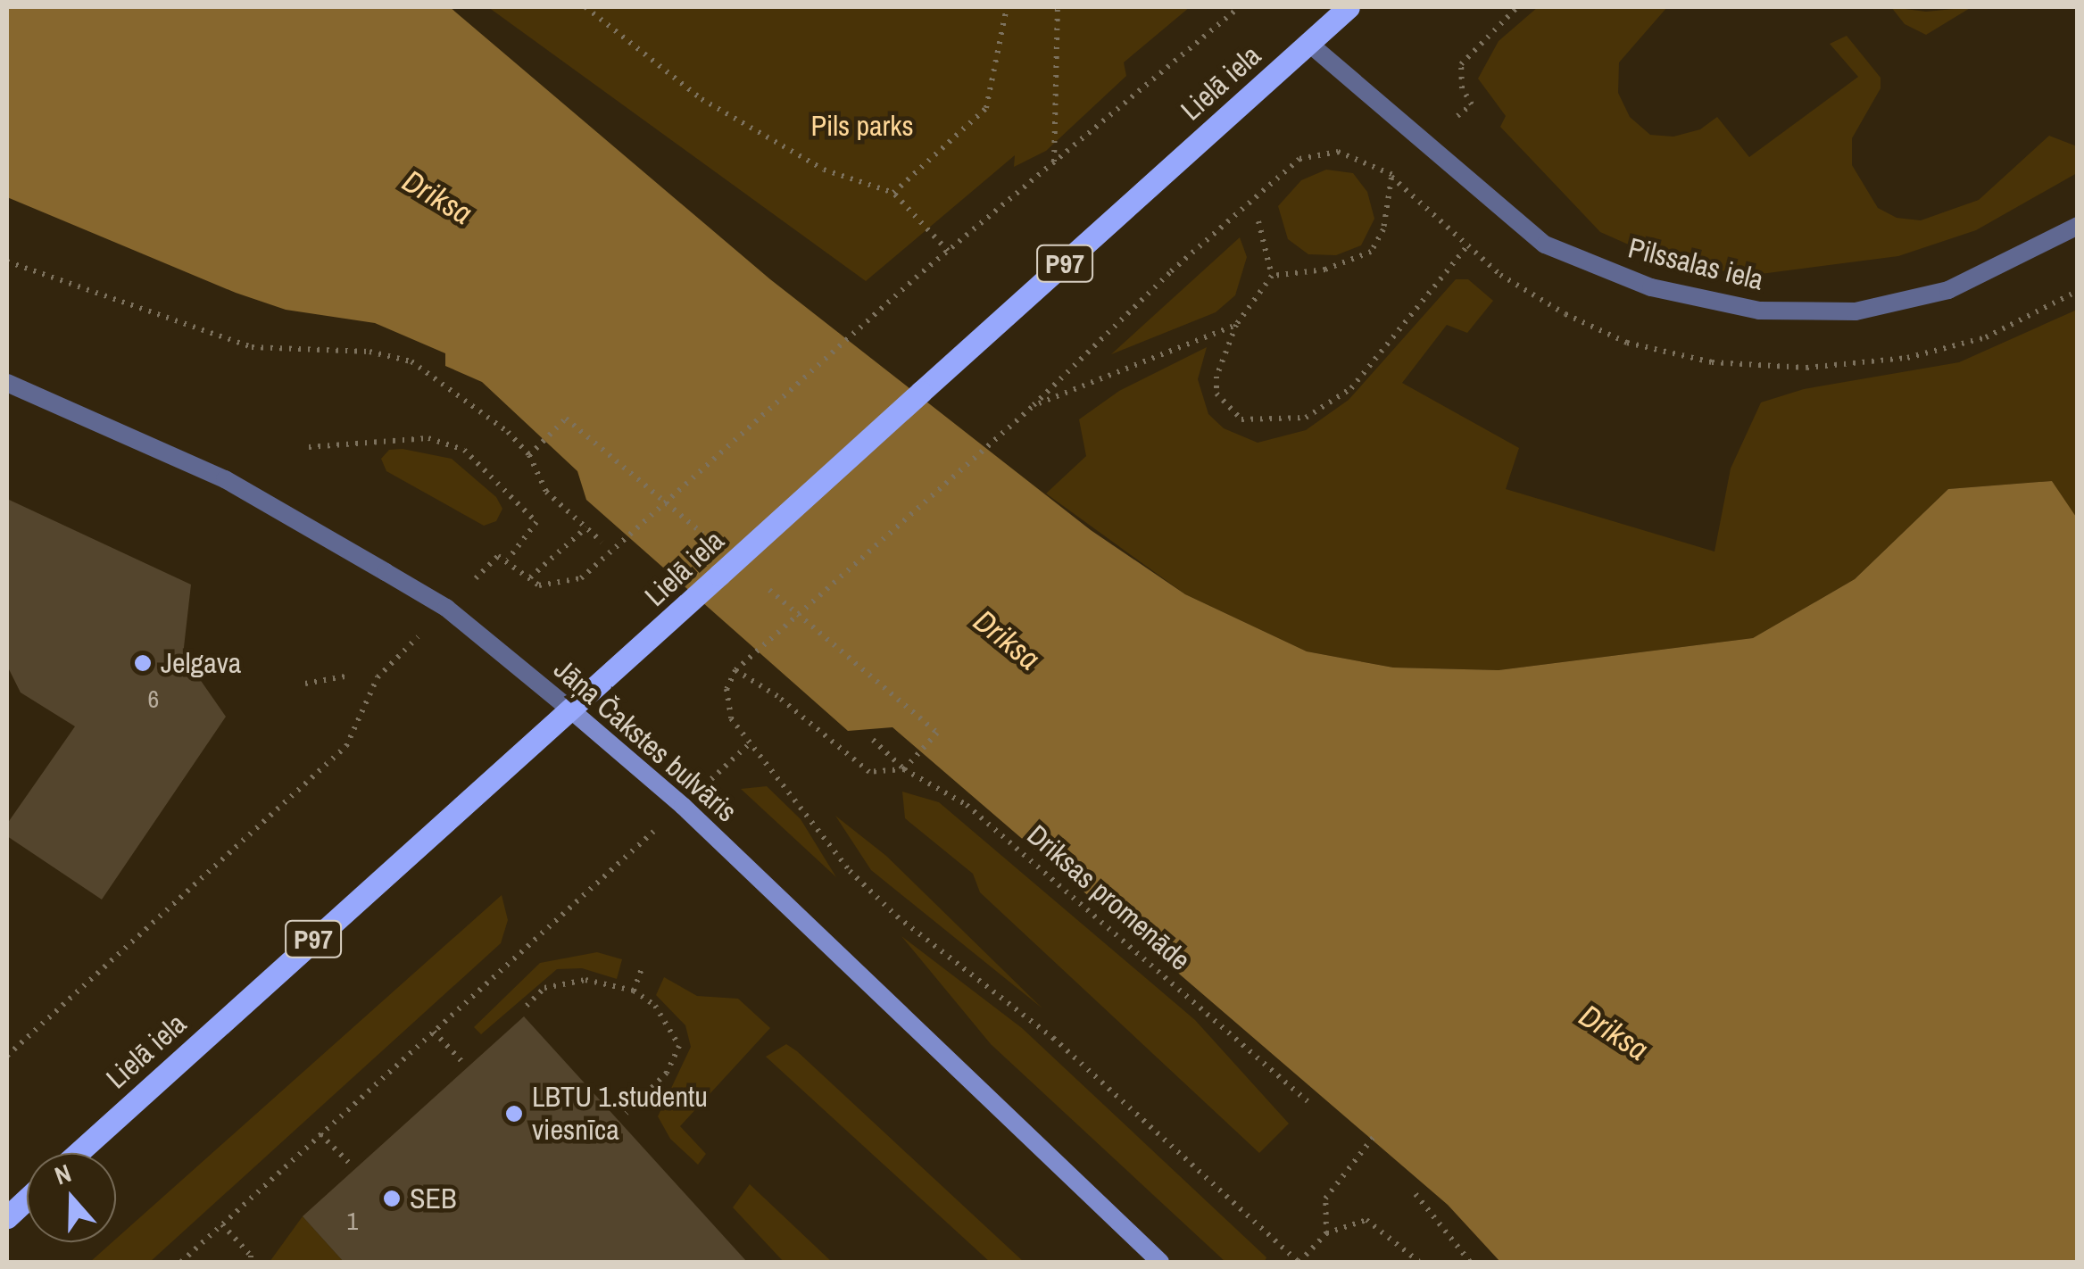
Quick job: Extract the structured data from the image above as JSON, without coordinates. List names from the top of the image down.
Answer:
{
  "streets": {
    "main road": ["Lielā iela", "P97"],
    "street": ["Pilssalas iela", "Jāņa Čakstes bulvāris"],
    "path": ["Driksas promenāde"]
  },
  "crossings": [
    ["Lielā iela", "Pilssalas iela"],
    ["Lielā iela", "Jāņa Čakstes bulvāris"]
  ],
  "water": ["Driksa"],
  "parks": ["Pils parks"],
  "places": ["Jelgava", "LBTU 1.studentu viesnīca", "SEB"],
  "house_numbers": ["6", "1"],
  "north": "top"
}
